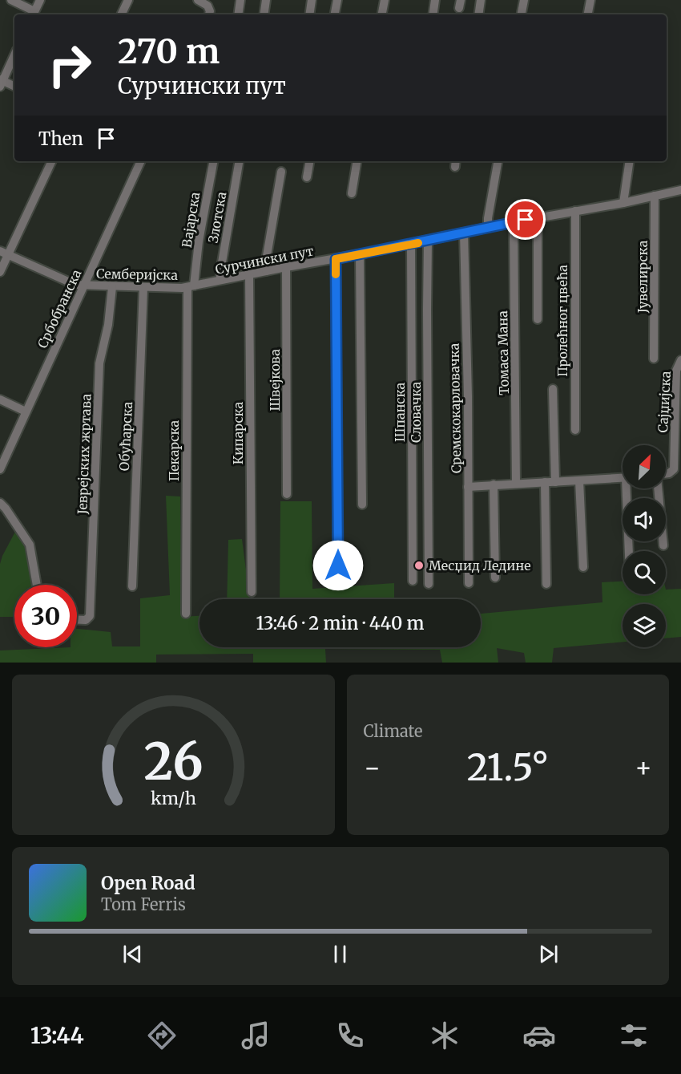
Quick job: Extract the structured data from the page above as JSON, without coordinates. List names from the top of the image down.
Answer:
{
  "streets": {
    "street": [
      "Злотска",
      "Вајарска",
      "Сурчински пут",
      "Семберијска",
      "Јувелирска",
      "Србобранска",
      "Пролећног цвећа",
      "Томаса Мана",
      "Швејкова",
      "Сајџијска",
      "Сремскокарловачка",
      "Шпанска",
      "Словачка",
      "Кипарска",
      "Обућарска",
      "Пекарска",
      "Јеврејских жртава"
    ]
  },
  "crossings": [
    ["Злотска", "Сурчински пут"],
    ["Вајарска", "Сурчински пут"],
    ["Вајарска", "Семберијска"],
    ["Вајарска", "Пекарска"],
    ["Сурчински пут", "Семберијска"],
    ["Сурчински пут", "Јувелирска"],
    ["Сурчински пут", "Пролећног цвећа"],
    ["Сурчински пут", "Томаса Мана"],
    ["Сурчински пут", "Швејкова"],
    ["Сурчински пут", "Сремскокарловачка"],
    ["Сурчински пут", "Шпанска"],
    ["Сурчински пут", "Словачка"],
    ["Сурчински пут", "Кипарска"],
    ["Сурчински пут", "Пекарска"],
    ["Семберијска", "Србобранска"],
    ["Семберијска", "Обућарска"],
    ["Семберијска", "Пекарска"],
    ["Семберијска", "Јеврејских жртава"]
  ],
  "places": ["Месџид Ледине"],
  "north": "top right",
  "page": {
    "turn": ["270 m", "Сурчински пут"],
    "then": "Then",
    "limit": "30",
    "trip": "13:46 · 2 min · 440 m",
    "tile": "Climate",
    "heat": ["−", "21.5°", "+"],
    "song": ["Open Road", "Tom Ferris"],
    "tabs": "13:44",
    "gauge": ["26", "km/h"]
  }
}
